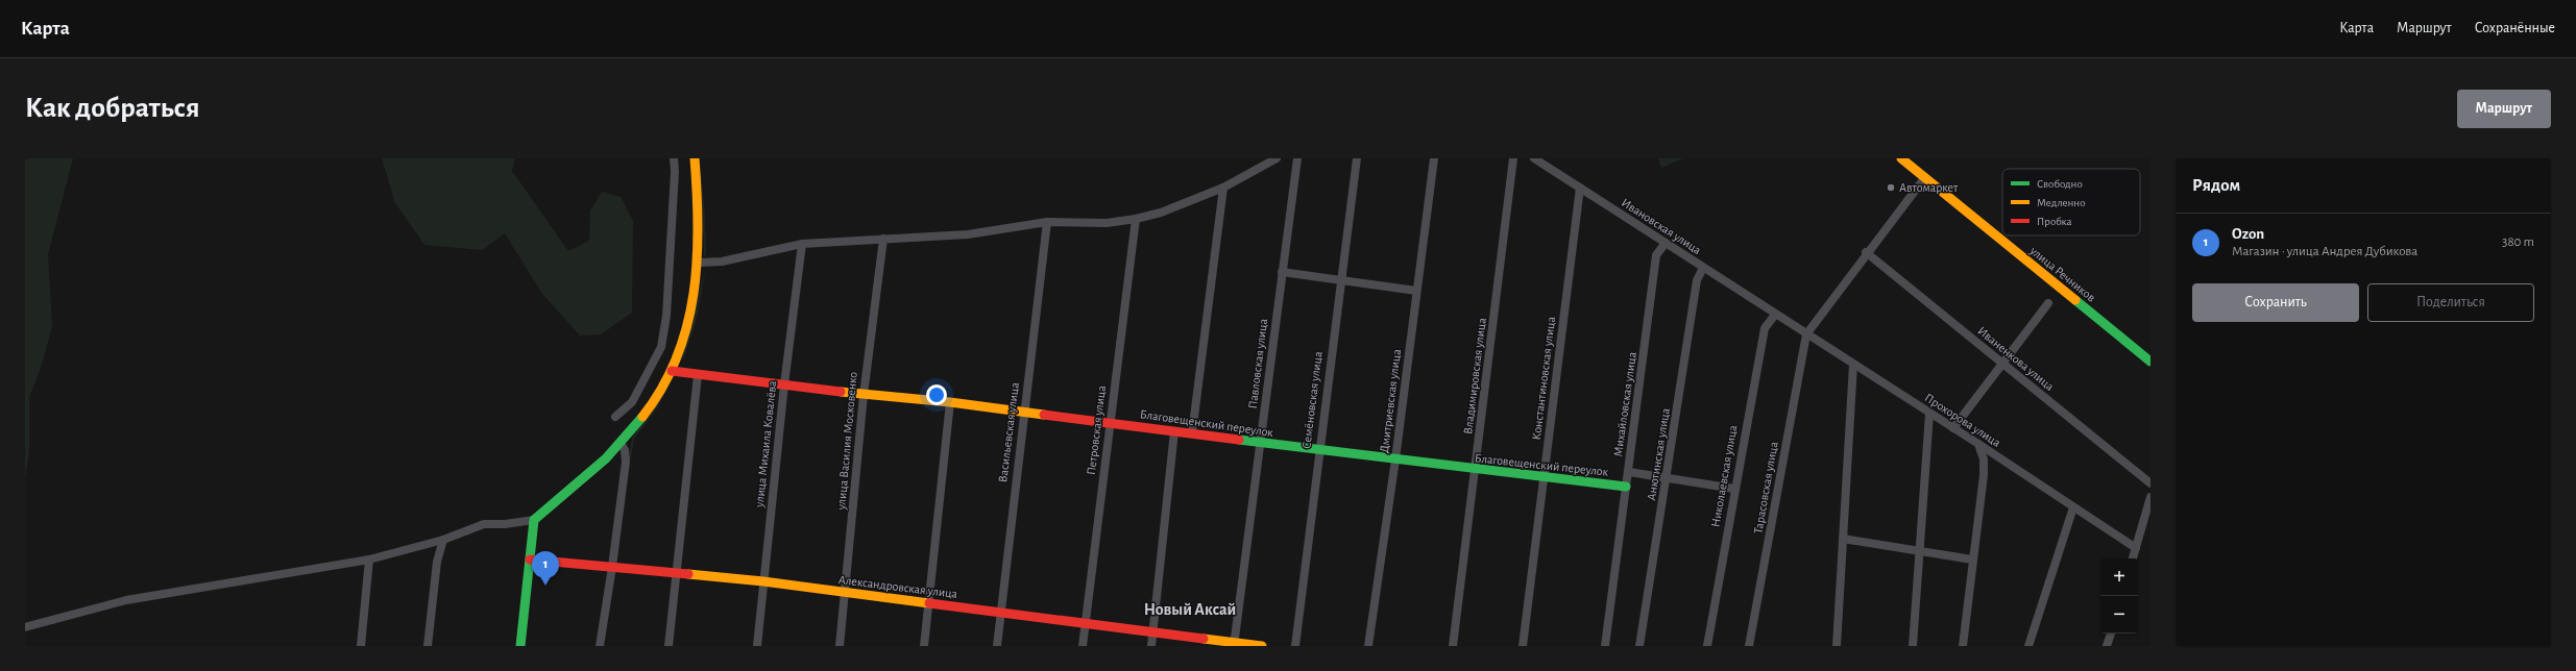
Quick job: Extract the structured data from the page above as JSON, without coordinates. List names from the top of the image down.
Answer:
{
  "streets": {
    "street": [
      "Ивановская улица",
      "улица Речников",
      "Иваненкова улица",
      "Павловская улица",
      "Владимировская улица",
      "Константиновская улица",
      "Семёновская улица",
      "Дмитриевская улица",
      "Михайловская улица",
      "Прохорова улица",
      "Благовещенский переулок",
      "Петровская улица",
      "Васильевская улица",
      "улица Василия Московенко",
      "улица Михаила Ковалёва",
      "Анютинская улица",
      "Николаевская улица",
      "Тарасовская улица",
      "Александровская улица"
    ]
  },
  "crossings": [
    ["Ивановская улица", "Константиновская улица"],
    ["Ивановская улица", "Михайловская улица"],
    ["Ивановская улица", "Прохорова улица"],
    ["Ивановская улица", "Анютинская улица"],
    ["Ивановская улица", "Николаевская улица"],
    ["Павловская улица", "Благовещенский переулок"],
    ["Павловская улица", "Александровская улица"],
    ["Владимировская улица", "Благовещенский переулок"],
    ["Константиновская улица", "Благовещенский переулок"],
    ["Семёновская улица", "Благовещенский переулок"],
    ["Дмитриевская улица", "Благовещенский переулок"],
    ["Михайловская улица", "Благовещенский переулок"],
    ["Прохорова улица", "Николаевская улица"],
    ["Прохорова улица", "Тарасовская улица"],
    ["Благовещенский переулок", "Петровская улица"],
    ["Благовещенский переулок", "Васильевская улица"],
    ["Благовещенский переулок", "улица Василия Московенко"],
    ["Благовещенский переулок", "улица Михаила Ковалёва"],
    ["Петровская улица", "Александровская улица"],
    ["Васильевская улица", "Александровская улица"],
    ["улица Василия Московенко", "Александровская улица"],
    ["улица Михаила Ковалёва", "Александровская улица"]
  ],
  "districts": ["Новый Аксай"],
  "places": ["Автомаркет"],
  "legend": ["Свободно", "Медленно", "Пробка"],
  "page": {
    "header": "Карта",
    "nav": ["Карта", "Маршрут", "Сохранённые"],
    "buttons": [
      "Маршрут",
      ["Сохранить", "Поделиться"]
    ],
    "title": "Как добраться",
    "heading": "Рядом",
    "list": [
      {
        "mark": "1",
        "name": "Ozon",
        "note": "Магазин · улица Андрея Дубикова",
        "value": "380 m"
      }
    ],
    "pins": "1",
    "map_buttons": ["+", "−"]
  }
}
